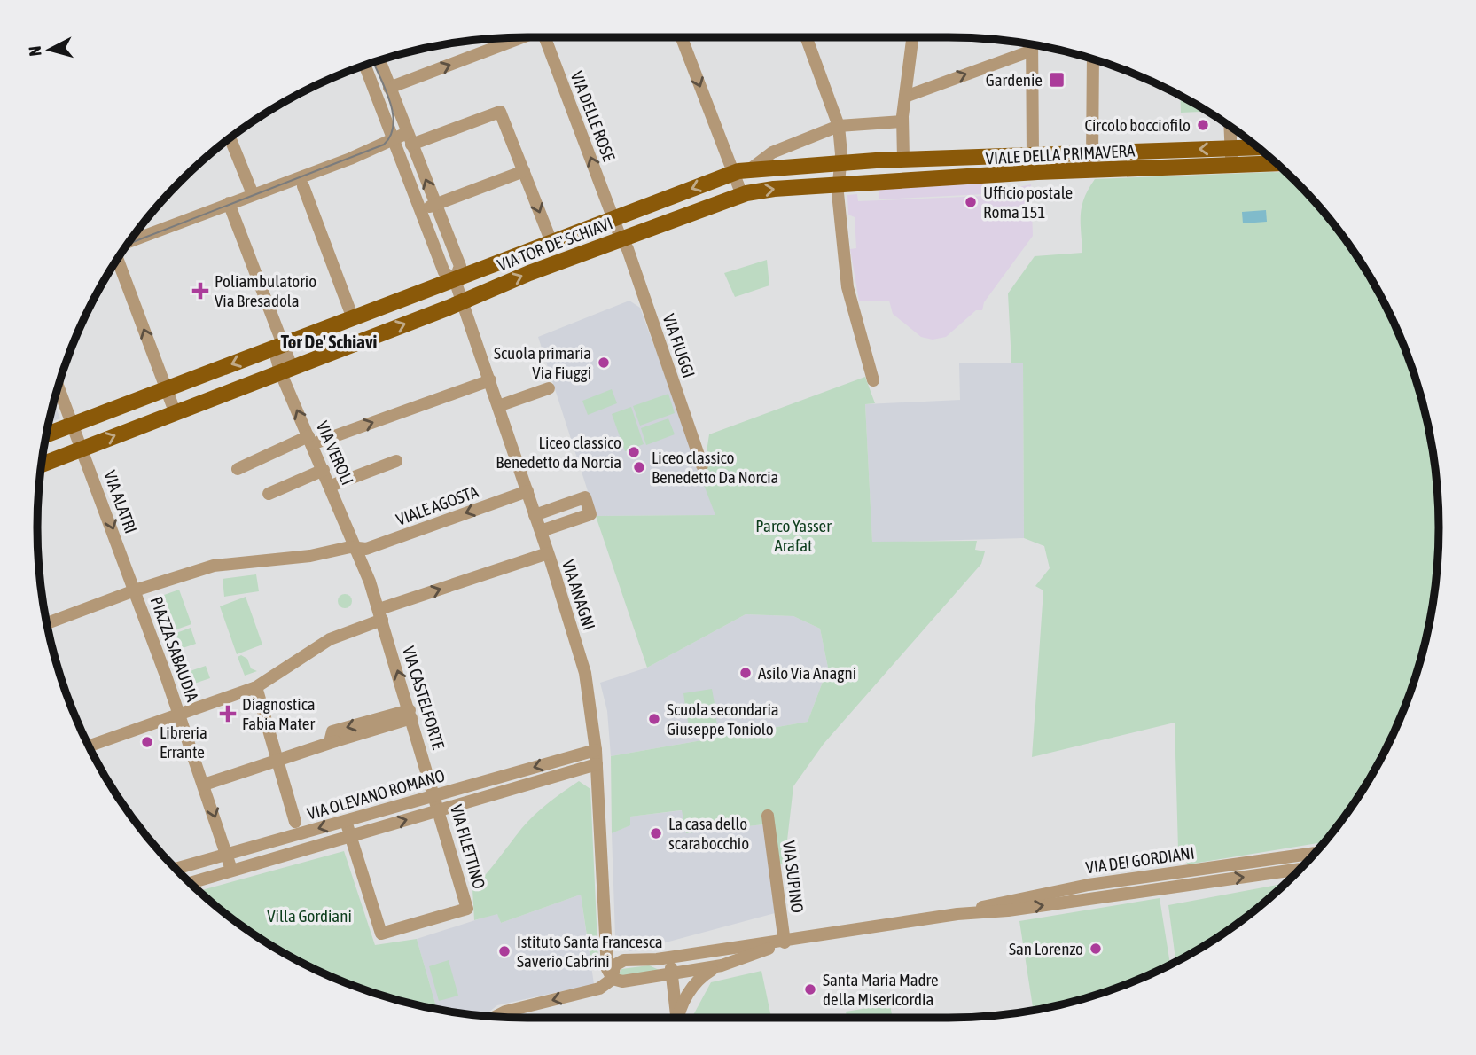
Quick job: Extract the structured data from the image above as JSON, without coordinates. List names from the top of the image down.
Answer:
{
  "streets": {
    "main road": ["VIALE DELLA PRIMAVERA", "VIA TOR DE' SCHIAVI"],
    "street": [
      "VIA DELLE ROSE",
      "VIA FIUGGI",
      "VIA VEROLI",
      "VIA ALATRI",
      "VIALE AGOSTA",
      "VIA ANAGNI",
      "PIAZZA SABAUDIA",
      "VIA CASTELFORTE",
      "VIA OLEVANO ROMANO",
      "VIA FILETTINO",
      "VIA DEI GORDIANI",
      "VIA SUPINO"
    ]
  },
  "crossings": [
    ["VIA DELLE ROSE", "VIA TOR DE' SCHIAVI"],
    ["VIA DELLE ROSE", "VIA FIUGGI"],
    ["VIALE DELLA PRIMAVERA", "VIA TOR DE' SCHIAVI"],
    ["VIA TOR DE' SCHIAVI", "VIA FIUGGI"],
    ["VIA TOR DE' SCHIAVI", "VIA VEROLI"],
    ["VIA TOR DE' SCHIAVI", "VIA ALATRI"],
    ["VIA TOR DE' SCHIAVI", "VIA ANAGNI"],
    ["VIA VEROLI", "VIALE AGOSTA"],
    ["VIA VEROLI", "PIAZZA SABAUDIA"],
    ["VIA VEROLI", "VIA CASTELFORTE"],
    ["VIA ALATRI", "PIAZZA SABAUDIA"],
    ["VIALE AGOSTA", "VIA ANAGNI"],
    ["VIALE AGOSTA", "PIAZZA SABAUDIA"],
    ["VIA ANAGNI", "VIA OLEVANO ROMANO"],
    ["VIA ANAGNI", "VIA DEI GORDIANI"],
    ["PIAZZA SABAUDIA", "VIA CASTELFORTE"],
    ["VIA CASTELFORTE", "VIA OLEVANO ROMANO"],
    ["VIA CASTELFORTE", "VIA FILETTINO"],
    ["VIA OLEVANO ROMANO", "VIA FILETTINO"],
    ["VIA DEI GORDIANI", "VIA SUPINO"]
  ],
  "one_way": ["VIA ALATRI", "VIA CASTELFORTE"],
  "districts": ["Tor De' Schiavi"],
  "parks": ["Parco Yasser Arafat", "Villa Gordiani"],
  "places": {
    "transit": ["Gardenie"],
    "other": [
      "Circolo bocciofilo",
      "Ufficio postale Roma 151",
      "Scuola primaria Via Fiuggi",
      "Liceo classico Benedetto da Norcia",
      "Liceo classico Benedetto Da Norcia",
      "Asilo Via Anagni",
      "Scuola secondaria Giuseppe Toniolo",
      "Libreria Errante",
      "La casa dello scarabocchio",
      "San Lorenzo",
      "Istituto Santa Francesca Saverio Cabrini",
      "Santa Maria Madre della Misericordia"
    ],
    "health": ["Poliambulatorio Via Bresadola", "Diagnostica Fabia Mater"]
  },
  "north": "left"
}
